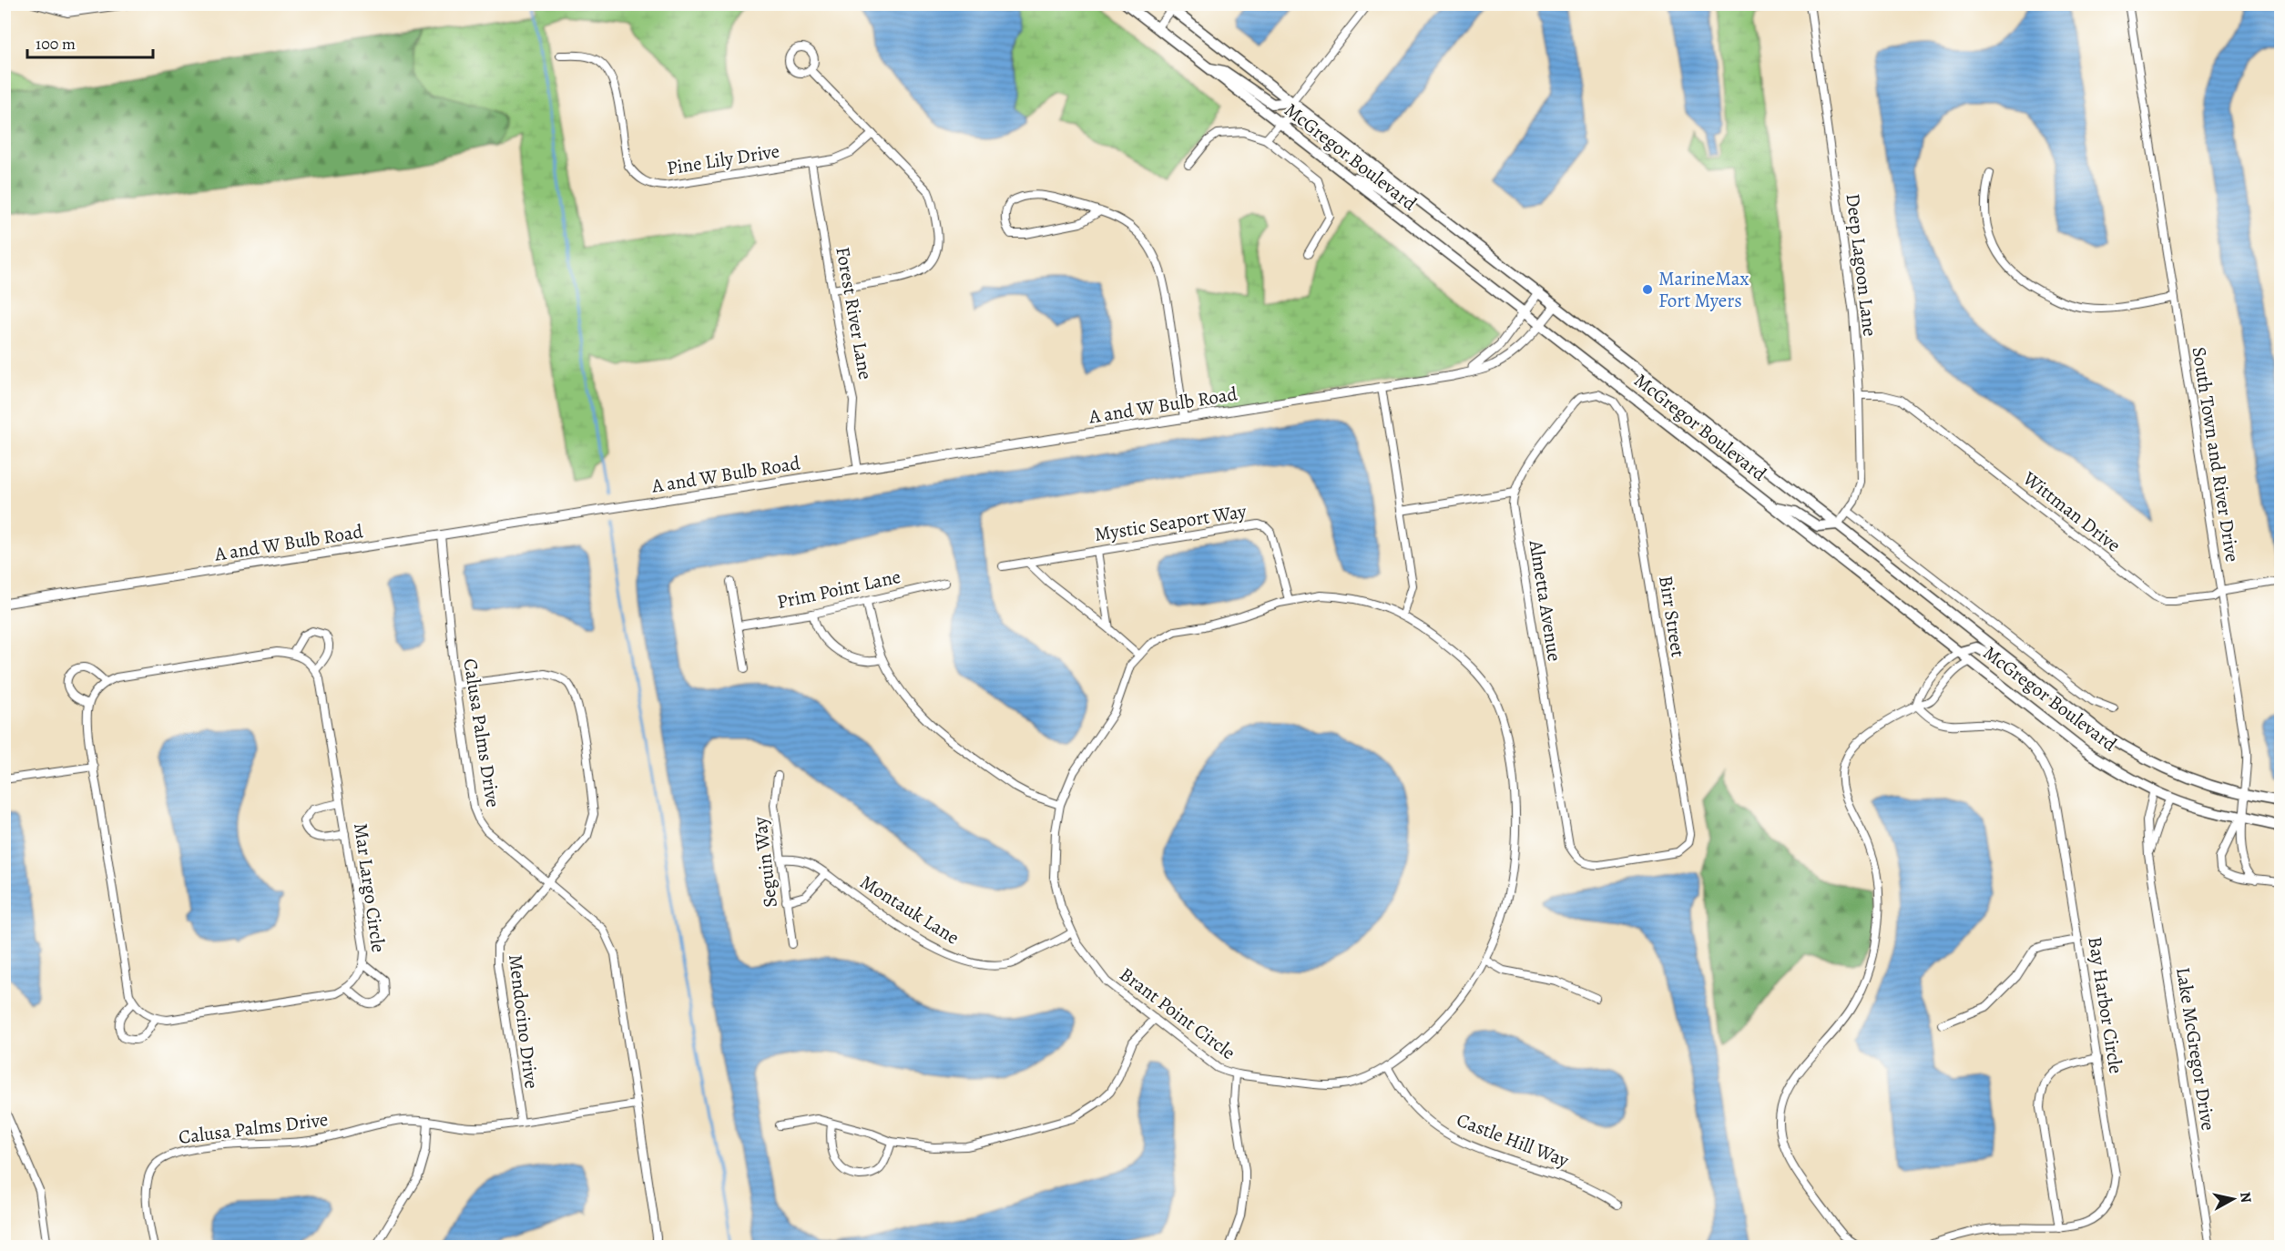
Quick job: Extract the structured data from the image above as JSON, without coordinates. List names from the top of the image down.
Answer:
{
  "streets": {
    "main road": ["McGregor Boulevard"],
    "street": [
      "Pine Lily Drive",
      "Deep Lagoon Lane",
      "Forest River Lane",
      "A and W Bulb Road",
      "South Town and River Drive",
      "Wittman Drive",
      "Mystic Seaport Way",
      "Prim Point Lane",
      "Almetta Avenue",
      "Birr Street",
      "Calusa Palms Drive",
      "Seguin Way",
      "Mar Largo Circle",
      "Montauk Lane",
      "Bay Harbor Circle",
      "Brant Point Circle",
      "Mendocino Drive",
      "Lake McGregor Drive",
      "Castle Hill Way"
    ]
  },
  "crossings": [
    ["McGregor Boulevard", "Deep Lagoon Lane"],
    ["McGregor Boulevard", "A and W Bulb Road"],
    ["McGregor Boulevard", "South Town and River Drive"],
    ["McGregor Boulevard", "Lake McGregor Drive"],
    ["Pine Lily Drive", "Forest River Lane"],
    ["Deep Lagoon Lane", "Wittman Drive"],
    ["Forest River Lane", "A and W Bulb Road"],
    ["A and W Bulb Road", "Calusa Palms Drive"],
    ["South Town and River Drive", "Wittman Drive"],
    ["Mystic Seaport Way", "Brant Point Circle"],
    ["Almetta Avenue", "Birr Street"],
    ["Calusa Palms Drive", "Mendocino Drive"],
    ["Seguin Way", "Montauk Lane"],
    ["Montauk Lane", "Brant Point Circle"],
    ["Brant Point Circle", "Castle Hill Way"]
  ],
  "places": ["MarineMax Fort Myers"],
  "scale_bar": "100 m",
  "north": "right"
}
